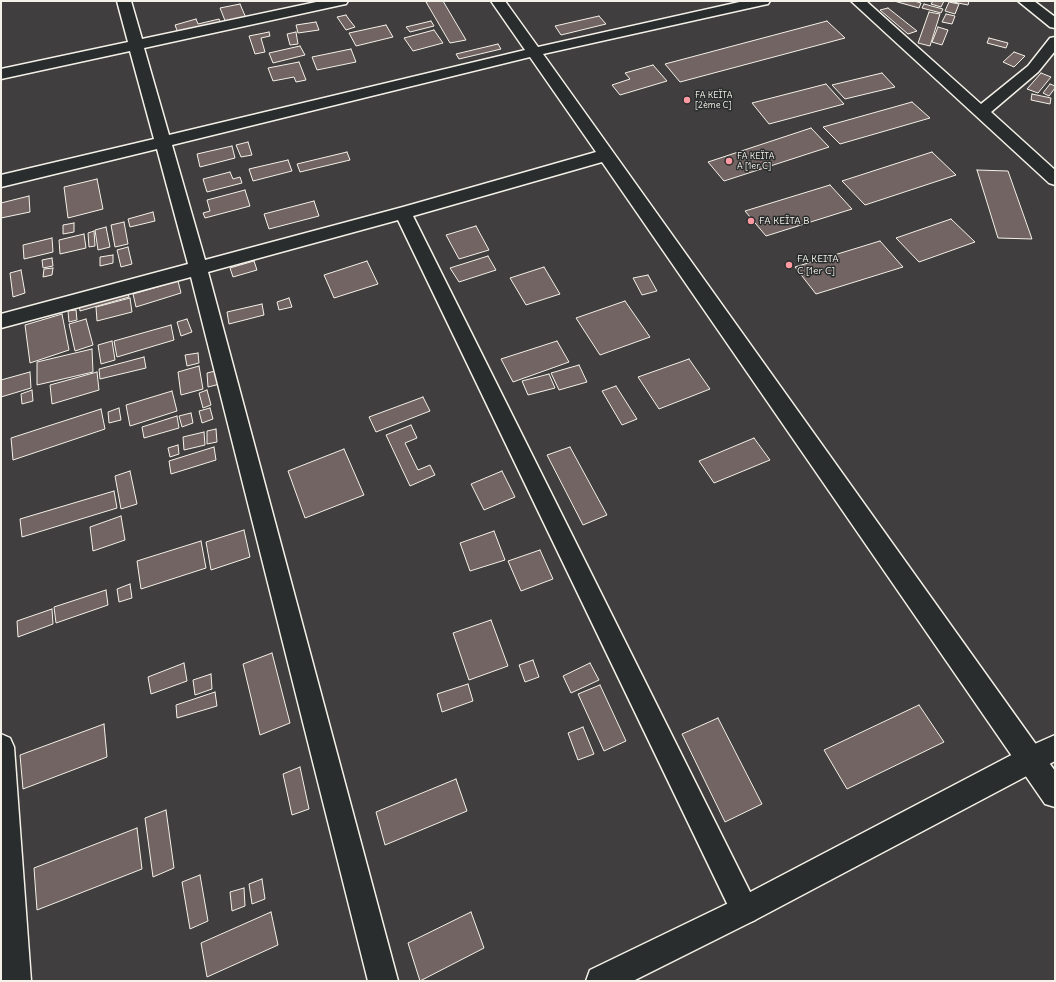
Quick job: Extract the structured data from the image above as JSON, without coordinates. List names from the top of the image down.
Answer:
{
  "places": [
    "FA KEÏTA [2ème C]",
    "FA KEÏTA A [1er C]",
    "FA KEÏTA B",
    "FA KEITA C [1er C]"
  ]
}
